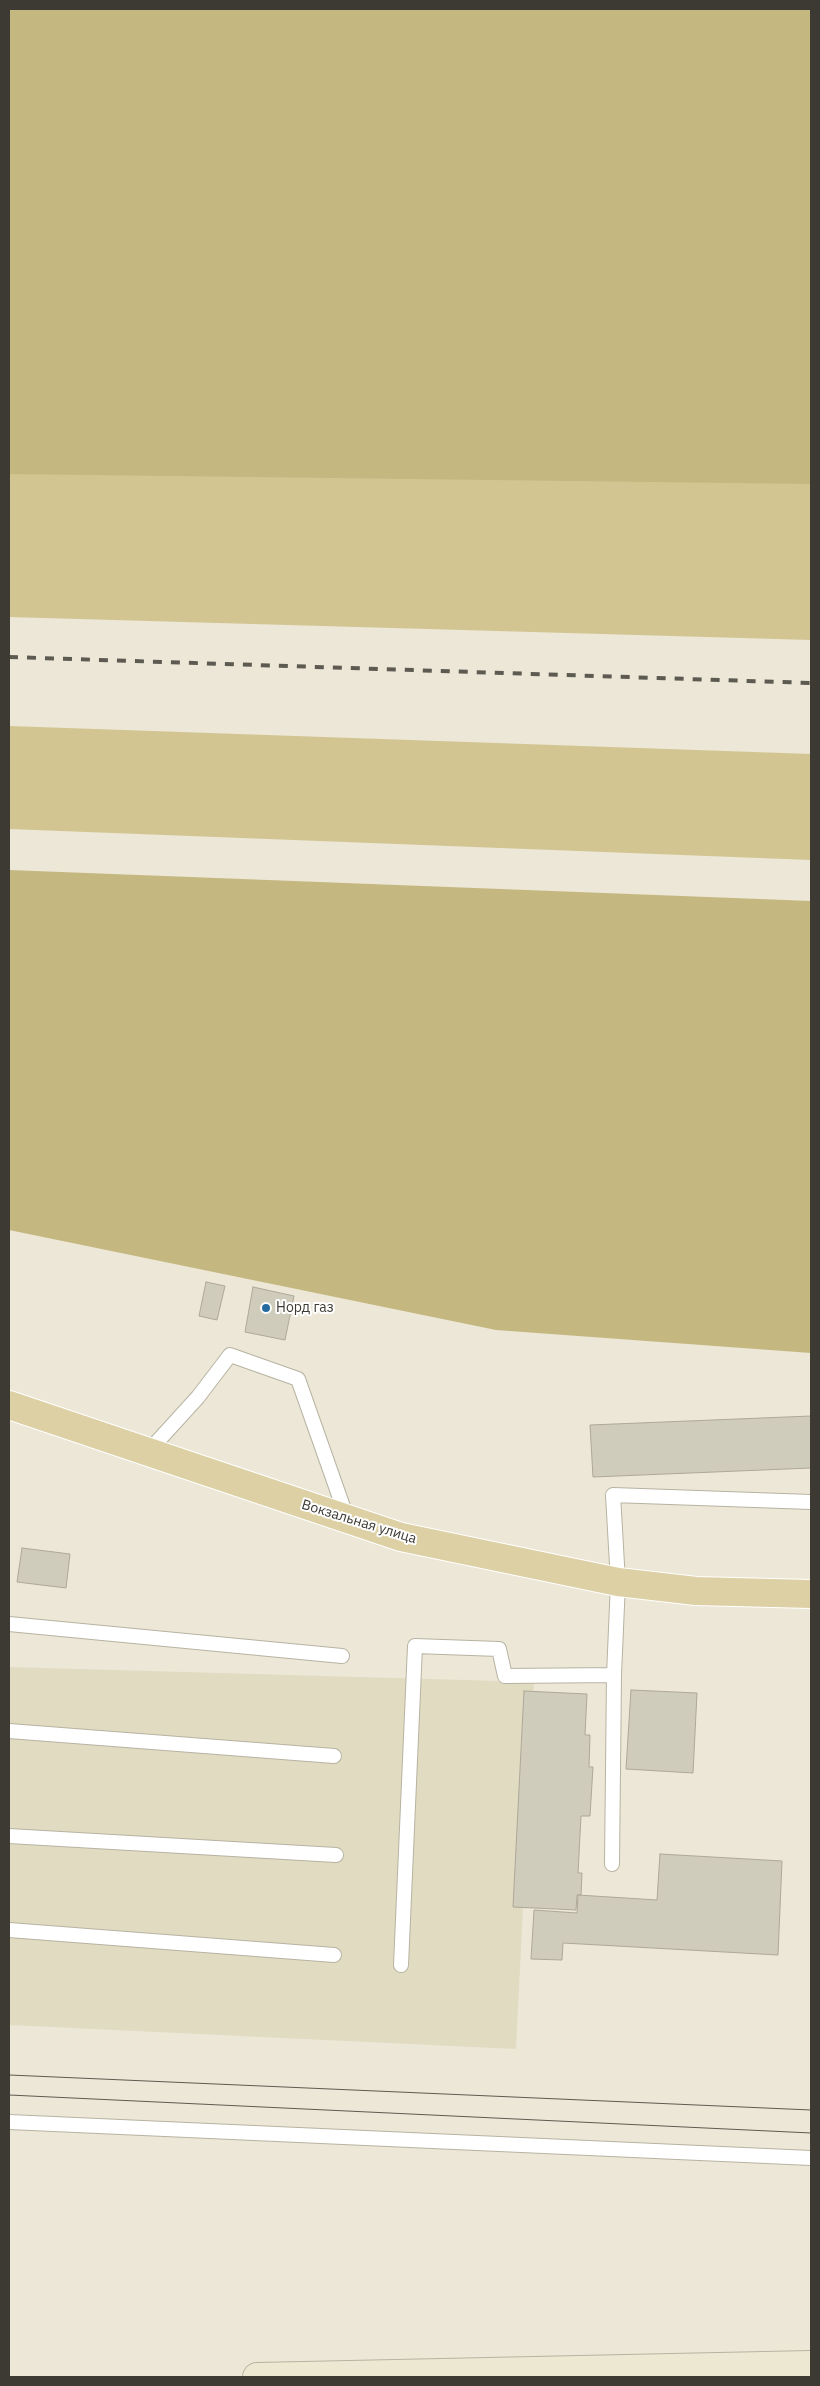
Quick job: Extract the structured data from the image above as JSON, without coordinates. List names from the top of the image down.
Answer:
{
  "streets": {
    "main road": ["Вокзальная улица"]
  },
  "places": ["Норд газ"]
}
